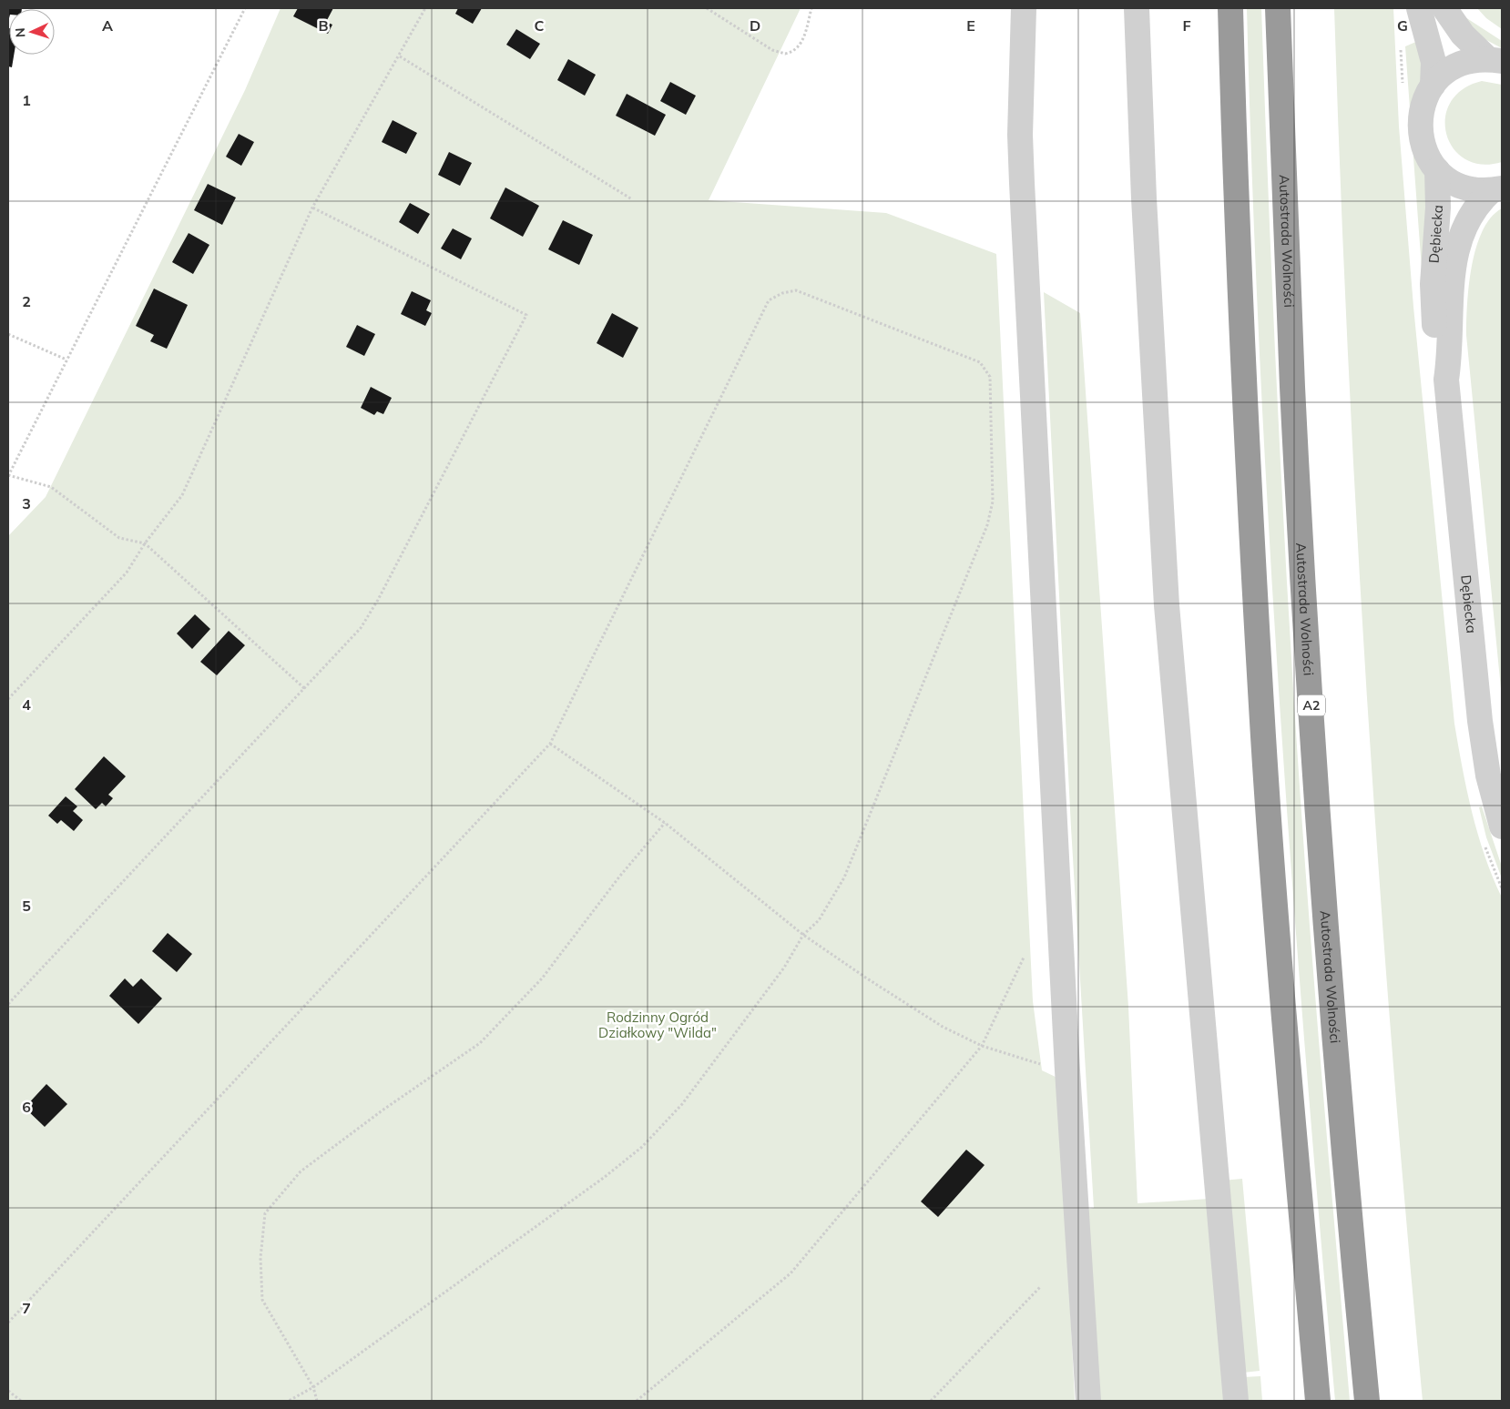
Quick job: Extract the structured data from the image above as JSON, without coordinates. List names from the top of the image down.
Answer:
{
  "streets": {
    "highway": ["Autostrada Wolności", "A2"],
    "street": ["Dębiecka"]
  },
  "parks": ["Rodzinny Ogród Działkowy \"Wilda\""],
  "north": "left",
  "grid": {
    "columns": [
      "A",
      "B",
      "C",
      "D",
      "E",
      "F",
      "G"
    ],
    "rows": [
      "1",
      "2",
      "3",
      "4",
      "5",
      "6",
      "7"
    ]
  }
}
